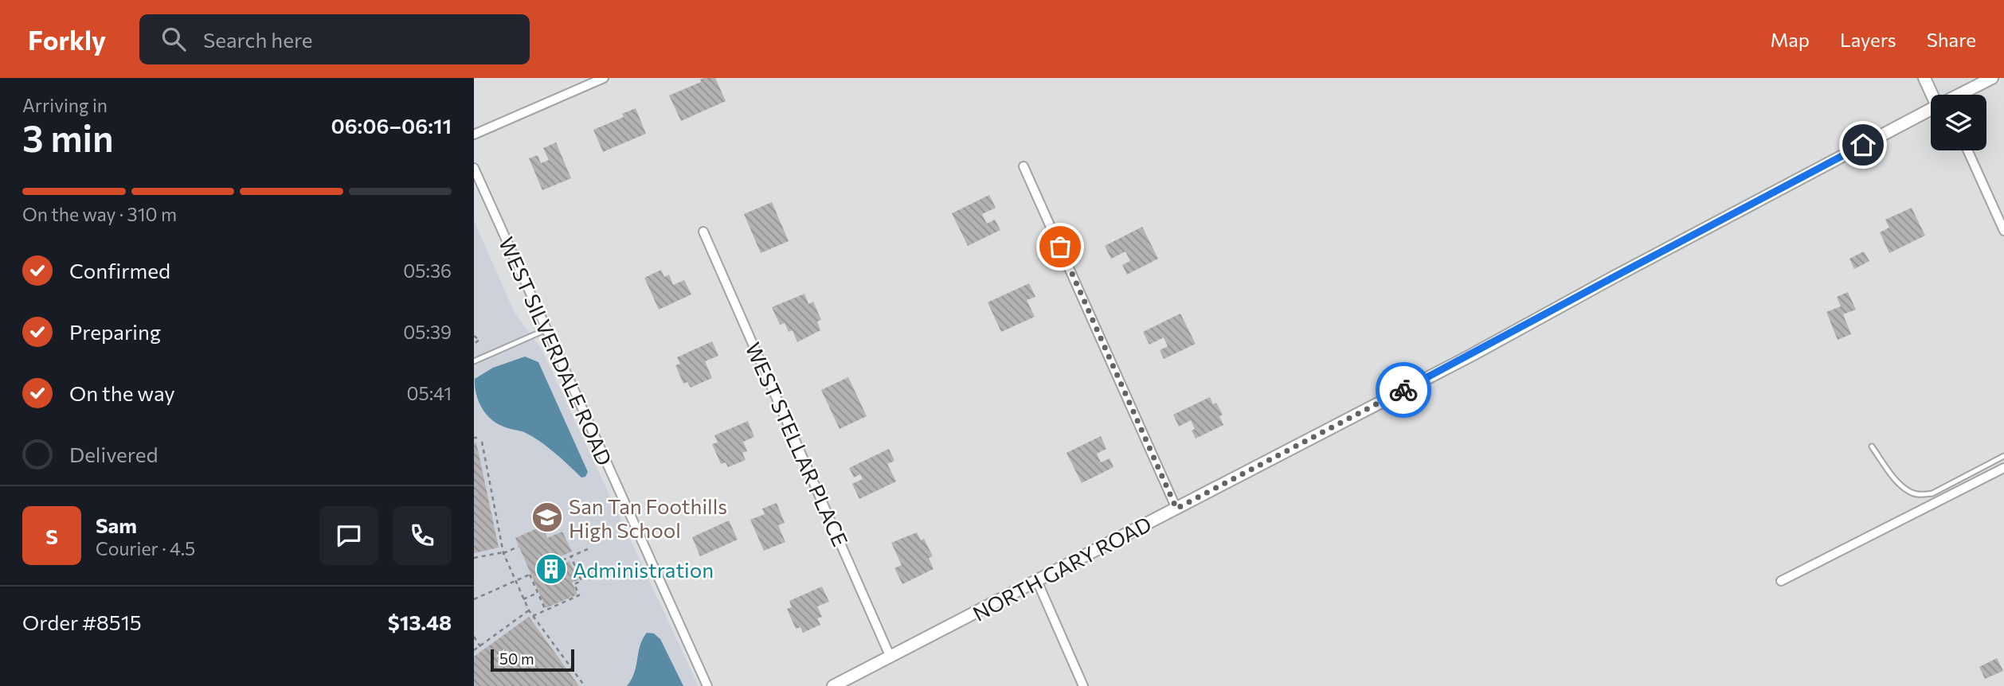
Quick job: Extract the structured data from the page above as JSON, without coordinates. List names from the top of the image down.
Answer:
{
  "streets": {
    "street": ["WEST SILVERDALE ROAD", "WEST STELLAR PLACE", "NORTH GARY ROAD"]
  },
  "crossings": [
    ["WEST STELLAR PLACE", "NORTH GARY ROAD"]
  ],
  "places": {
    "school or university": ["San Tan Foothills High School"],
    "building": ["Administration"]
  },
  "scale_bar": "50 m",
  "page": {
    "header": "Forkly",
    "search": "Search here",
    "nav": ["Map", "Layers", "Share"],
    "heading": ["3 min", "Arriving in", "06:06–06:11"],
    "panel": [
      "Sam",
      "Courier · 4.5",
      "Order #8515",
      "$13.48"
    ],
    "bar": "On the way · 310 m",
    "list": [
      ["Confirmed", "05:36"],
      ["Preparing", "05:39"],
      ["On the way", "05:41"],
      "Delivered"
    ],
    "round": "S",
    "scale": "50 m"
  }
}
